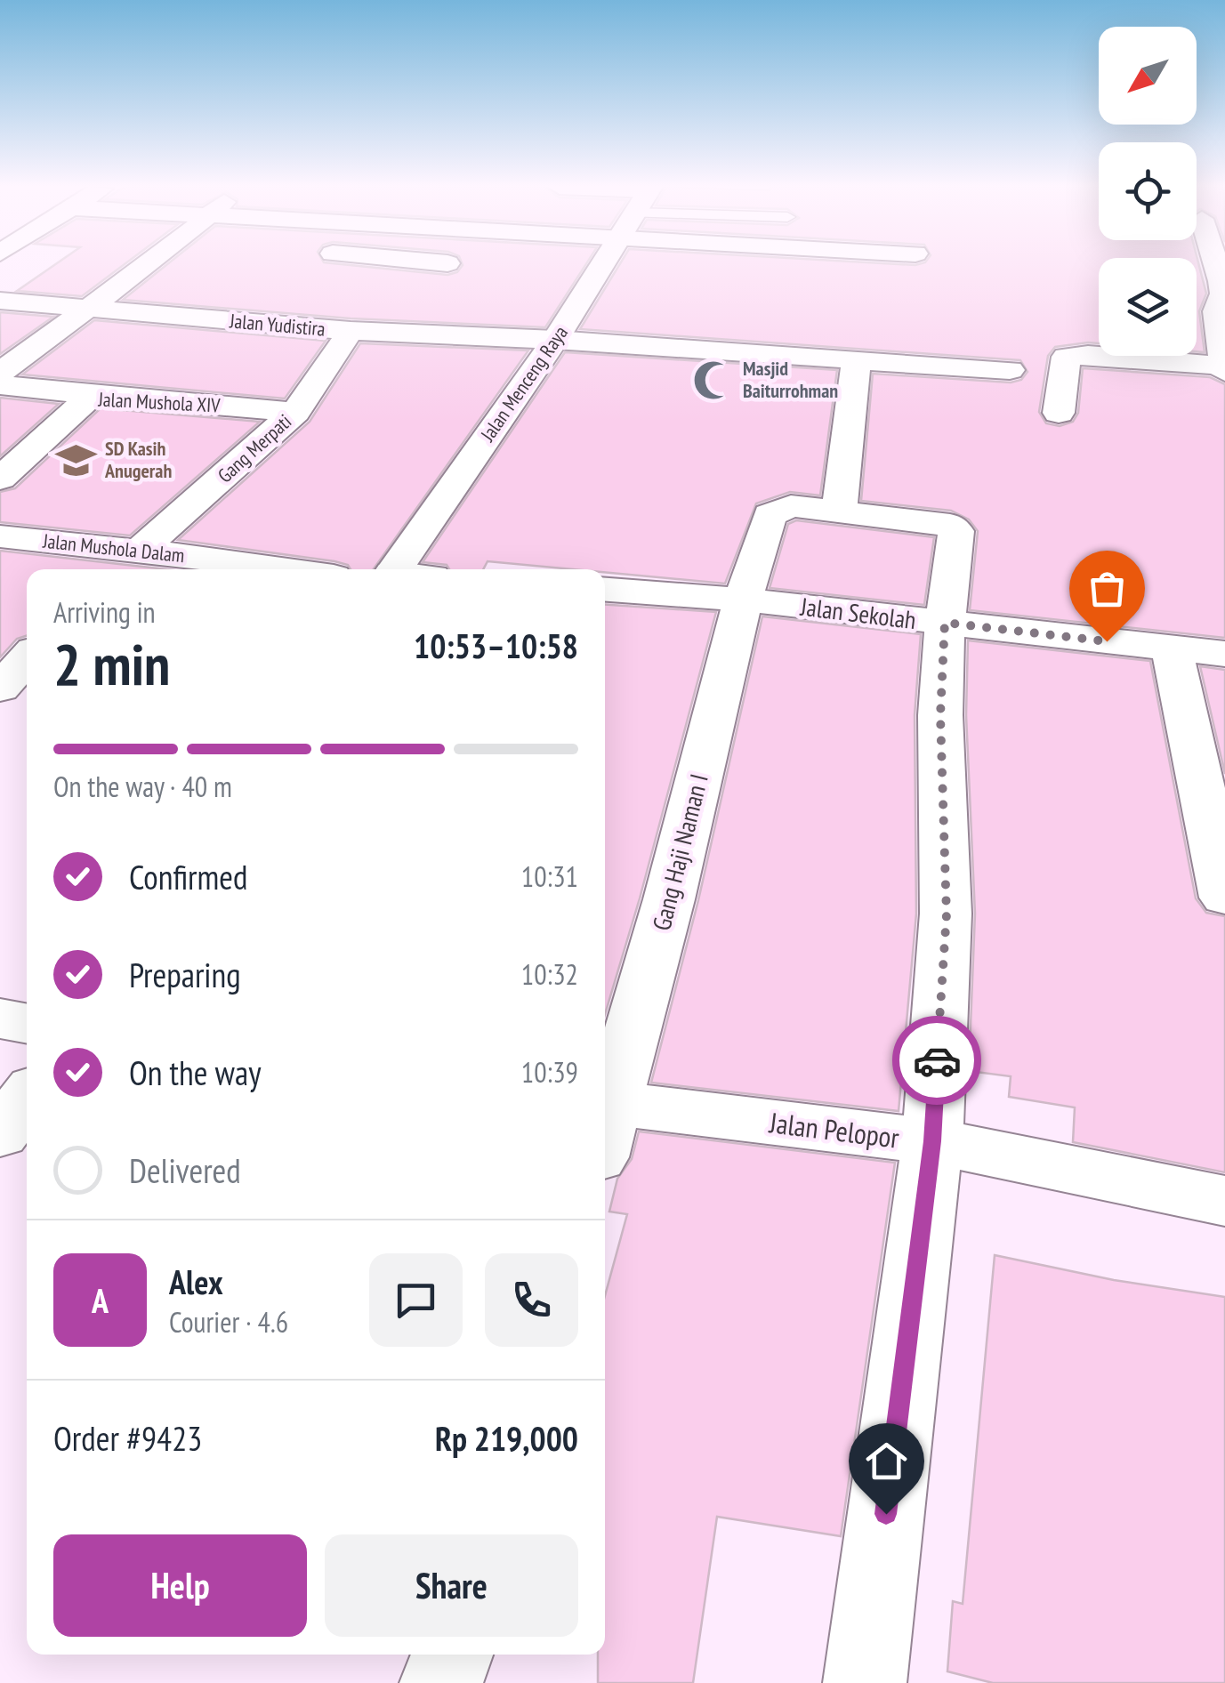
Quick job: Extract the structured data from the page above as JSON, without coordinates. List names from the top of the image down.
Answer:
{
  "streets": {
    "street": [
      "Jalan Yudistira",
      "Jalan Menceng Raya",
      "Jalan Mushola XIV",
      "Gang Merpati",
      "Jalan Mushola Dalam",
      "Jalan Sekolah",
      "Gang Haji Naman I",
      "Jalan Pelopor"
    ]
  },
  "crossings": [
    ["Jalan Yudistira", "Jalan Menceng Raya"],
    ["Jalan Yudistira", "Gang Merpati"],
    ["Jalan Mushola XIV", "Gang Merpati"],
    ["Gang Merpati", "Jalan Mushola Dalam"],
    ["Jalan Sekolah", "Gang Haji Naman I"]
  ],
  "places": {
    "mosque": ["Masjid Baiturrohman"],
    "school or university": ["SD Kasih Anugerah"]
  },
  "north": "bottom left",
  "page": {
    "heading": ["2 min", "Arriving in", "10:53–10:58"],
    "panel": [
      "Alex",
      "Courier · 4.6",
      "Order #9423",
      "Rp 219,000"
    ],
    "bar": "On the way · 40 m",
    "list": [
      ["Confirmed", "10:31"],
      ["Preparing", "10:32"],
      ["On the way", "10:39"],
      "Delivered"
    ],
    "round": "A",
    "buttons": ["Help", "Share"]
  }
}
